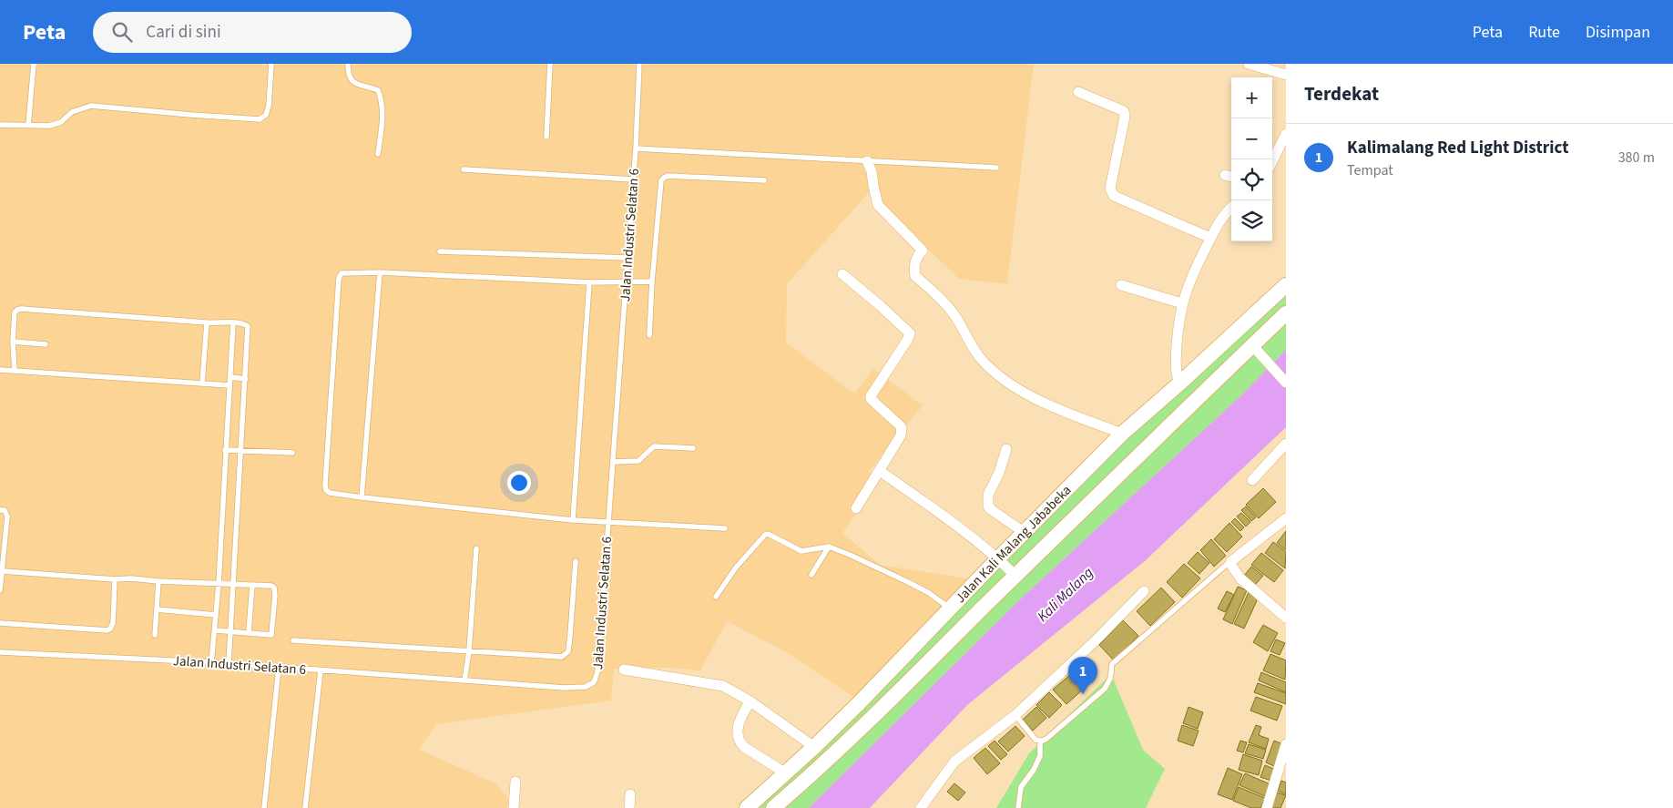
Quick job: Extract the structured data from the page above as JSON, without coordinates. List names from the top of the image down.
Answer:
{
  "streets": {
    "main road": ["Jalan Kali Malang Jababeka"],
    "lane": ["Jalan Industri Selatan 6"]
  },
  "water": ["Kali Malang"],
  "page": {
    "header": "Peta",
    "search": "Cari di sini",
    "nav": ["Peta", "Rute", "Disimpan"],
    "heading": "Terdekat",
    "map_buttons": ["+", "−"],
    "list": [
      {
        "mark": "1",
        "name": "Kalimalang Red Light District",
        "note": "Tempat",
        "value": "380 m"
      }
    ],
    "pins": "1"
  }
}
